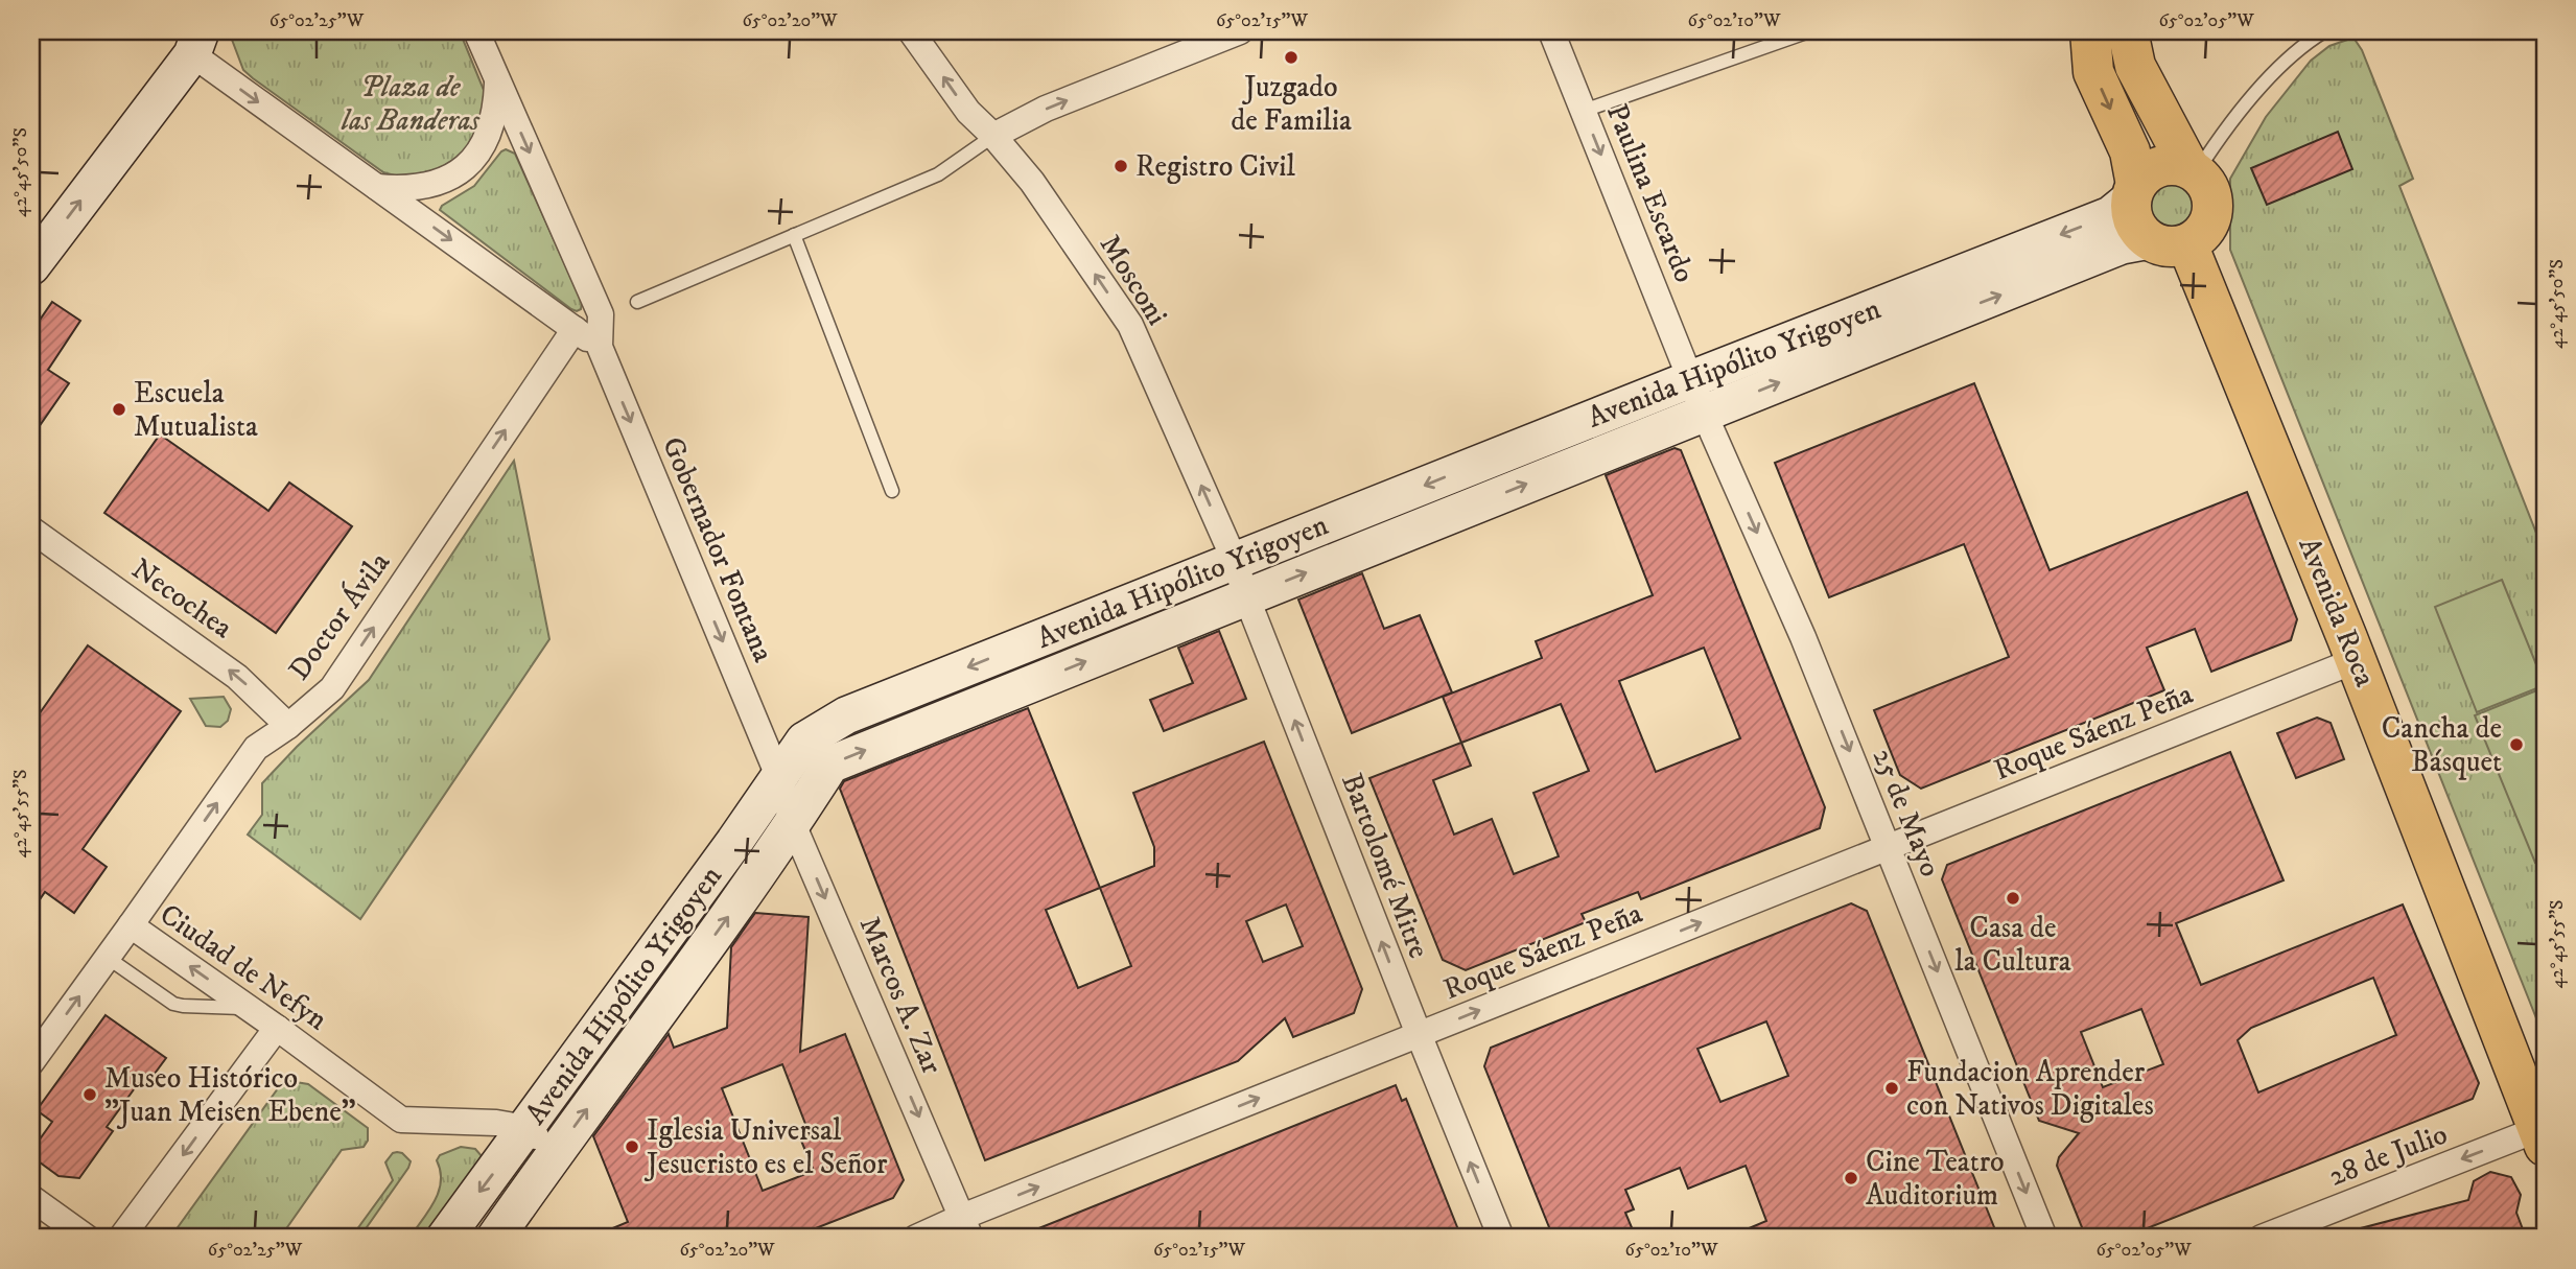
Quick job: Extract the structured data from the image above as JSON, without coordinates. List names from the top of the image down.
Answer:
{
  "streets": {
    "main road": ["Avenida Hipólito Yrigoyen", "Avenida Roca"],
    "street": [
      "Paulina Escardo",
      "Mosconi",
      "Gobernador Fontana",
      "Necochea",
      "Doctor Ávila",
      "Roque Sáenz Peña",
      "25 de Mayo",
      "Bartolomé Mitre",
      "Ciudad de Nefyn",
      "Marcos A. Zar",
      "28 de Julio"
    ]
  },
  "crossings": [
    ["Paulina Escardo", "Avenida Hipólito Yrigoyen"],
    ["Paulina Escardo", "25 de Mayo"],
    ["Mosconi", "Avenida Hipólito Yrigoyen"],
    ["Mosconi", "Bartolomé Mitre"],
    ["Avenida Hipólito Yrigoyen", "Gobernador Fontana"],
    ["Avenida Hipólito Yrigoyen", "Avenida Roca"],
    ["Avenida Hipólito Yrigoyen", "25 de Mayo"],
    ["Avenida Hipólito Yrigoyen", "Bartolomé Mitre"],
    ["Avenida Hipólito Yrigoyen", "Ciudad de Nefyn"],
    ["Avenida Hipólito Yrigoyen", "Marcos A. Zar"],
    ["Gobernador Fontana", "Marcos A. Zar"],
    ["Necochea", "Doctor Ávila"],
    ["Avenida Roca", "Roque Sáenz Peña"],
    ["Avenida Roca", "28 de Julio"],
    ["Doctor Ávila", "Ciudad de Nefyn"],
    ["Roque Sáenz Peña", "25 de Mayo"],
    ["Roque Sáenz Peña", "Bartolomé Mitre"],
    ["Roque Sáenz Peña", "Marcos A. Zar"]
  ],
  "one_way": [
    "Paulina Escardo",
    "Mosconi",
    "Gobernador Fontana",
    "Necochea",
    "Doctor Ávila",
    "Roque Sáenz Peña",
    "25 de Mayo",
    "Bartolomé Mitre",
    "Marcos A. Zar",
    "28 de Julio"
  ],
  "parks": ["Plaza de las Banderas"],
  "places": [
    "Juzgado de Familia",
    "Registro Civil",
    "Escuela Mutualista",
    "Cancha de Básquet",
    "Casa de la Cultura",
    "Fundacion Aprender con Nativos Digitales",
    "Museo Histórico \"Juan Meisen Ebene\"",
    "Iglesia Universal Jesucristo es el Señor",
    "Cine Teatro Auditorium"
  ],
  "coordinates": [
    "65°02'25\"W",
    "65°02'20\"W",
    "65°02'15\"W",
    "65°02'10\"W",
    "65°02'05\"W",
    "42°45'50\"S",
    "42°45'55\"S"
  ]
}
